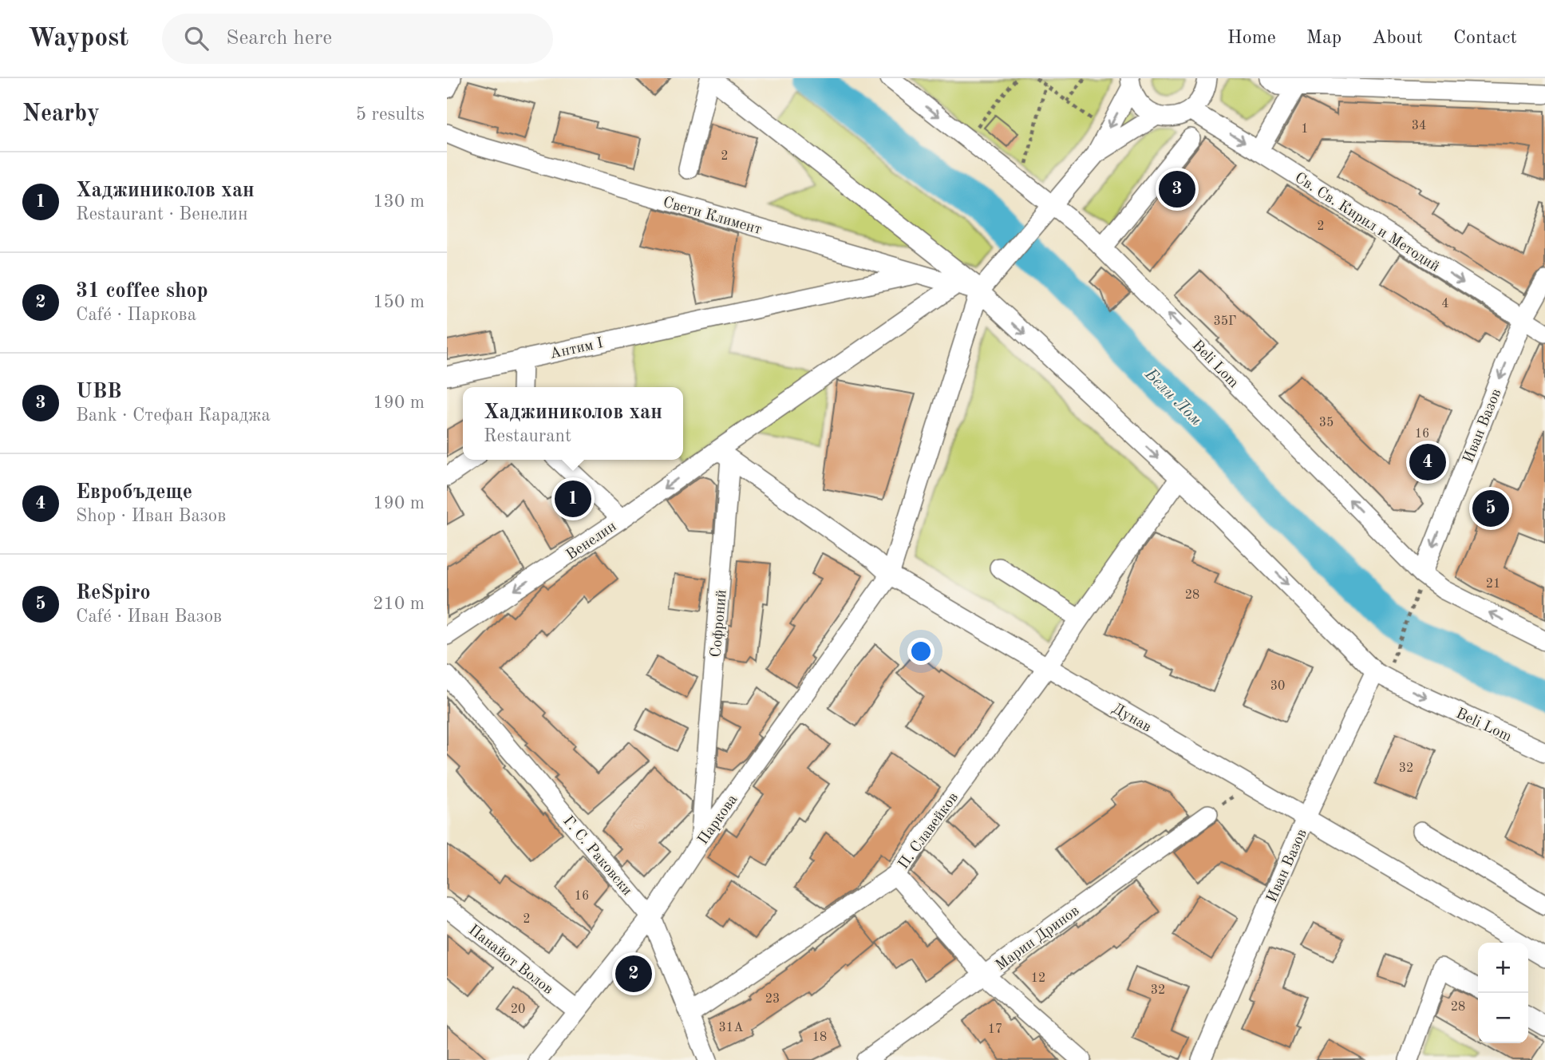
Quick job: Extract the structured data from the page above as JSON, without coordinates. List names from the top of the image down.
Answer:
{
  "streets": {
    "street": [
      "Свети Климент",
      "Св. Св. Кирил и Методий",
      "Антим I",
      "Beli Lom",
      "Иван Вазов",
      "Венелин",
      "Софроний",
      "Дунав",
      "Паркова",
      "П. Славейков",
      "Г. С. Раковски",
      "Марин Дринов",
      "Панайот Волов"
    ]
  },
  "crossings": [
    ["Свети Климент", "Антим I"],
    ["Свети Климент", "Beli Lom"],
    ["Свети Климент", "Венелин"],
    ["Свети Климент", "Паркова"],
    ["Св. Св. Кирил и Методий", "Иван Вазов"],
    ["Beli Lom", "Иван Вазов"],
    ["Beli Lom", "Паркова"],
    ["Beli Lom", "П. Славейков"],
    ["Иван Вазов", "Дунав"],
    ["Венелин", "Софроний"],
    ["Венелин", "Дунав"],
    ["Софроний", "Дунав"],
    ["Софроний", "Паркова"],
    ["Дунав", "Паркова"],
    ["Дунав", "П. Славейков"],
    ["Паркова", "Г. С. Раковски"],
    ["Паркова", "Панайот Волов"],
    ["П. Славейков", "Г. С. Раковски"]
  ],
  "one_way": ["Св. Св. Кирил и Методий", "Иван Вазов", "Венелин"],
  "water": ["Бели Лом"],
  "house_numbers": [
    "34",
    "1",
    "2",
    "2",
    "4",
    "35Г",
    "35",
    "16",
    "21",
    "28",
    "30",
    "32",
    "16",
    "2",
    "12",
    "32",
    "23",
    "28",
    "20",
    "31А",
    "17",
    "18"
  ],
  "page": {
    "header": "Waypost",
    "search": "Search here",
    "nav": [
      "Home",
      "Map",
      "About",
      "Contact"
    ],
    "heading": ["Nearby", "5 results"],
    "list": [
      {
        "mark": "1",
        "name": "Хаджиниколов хан",
        "note": "Restaurant · Венелин",
        "value": "130 m"
      },
      {
        "mark": "2",
        "name": "31 coffee shop",
        "note": "Café · Паркова",
        "value": "150 m"
      },
      {
        "mark": "3",
        "name": "UBB",
        "note": "Bank · Стефан Караджа",
        "value": "190 m"
      },
      {
        "mark": "4",
        "name": "Евробъдеще",
        "note": "Shop · Иван Вазов",
        "value": "190 m"
      },
      {
        "mark": "5",
        "name": "ReSpiro",
        "note": "Café · Иван Вазов",
        "value": "210 m"
      }
    ],
    "pins": [
      "3",
      "4",
      "1",
      "5",
      "2"
    ],
    "popup": ["Хаджиниколов хан", "Restaurant"],
    "map_buttons": ["+", "−"]
  }
}
